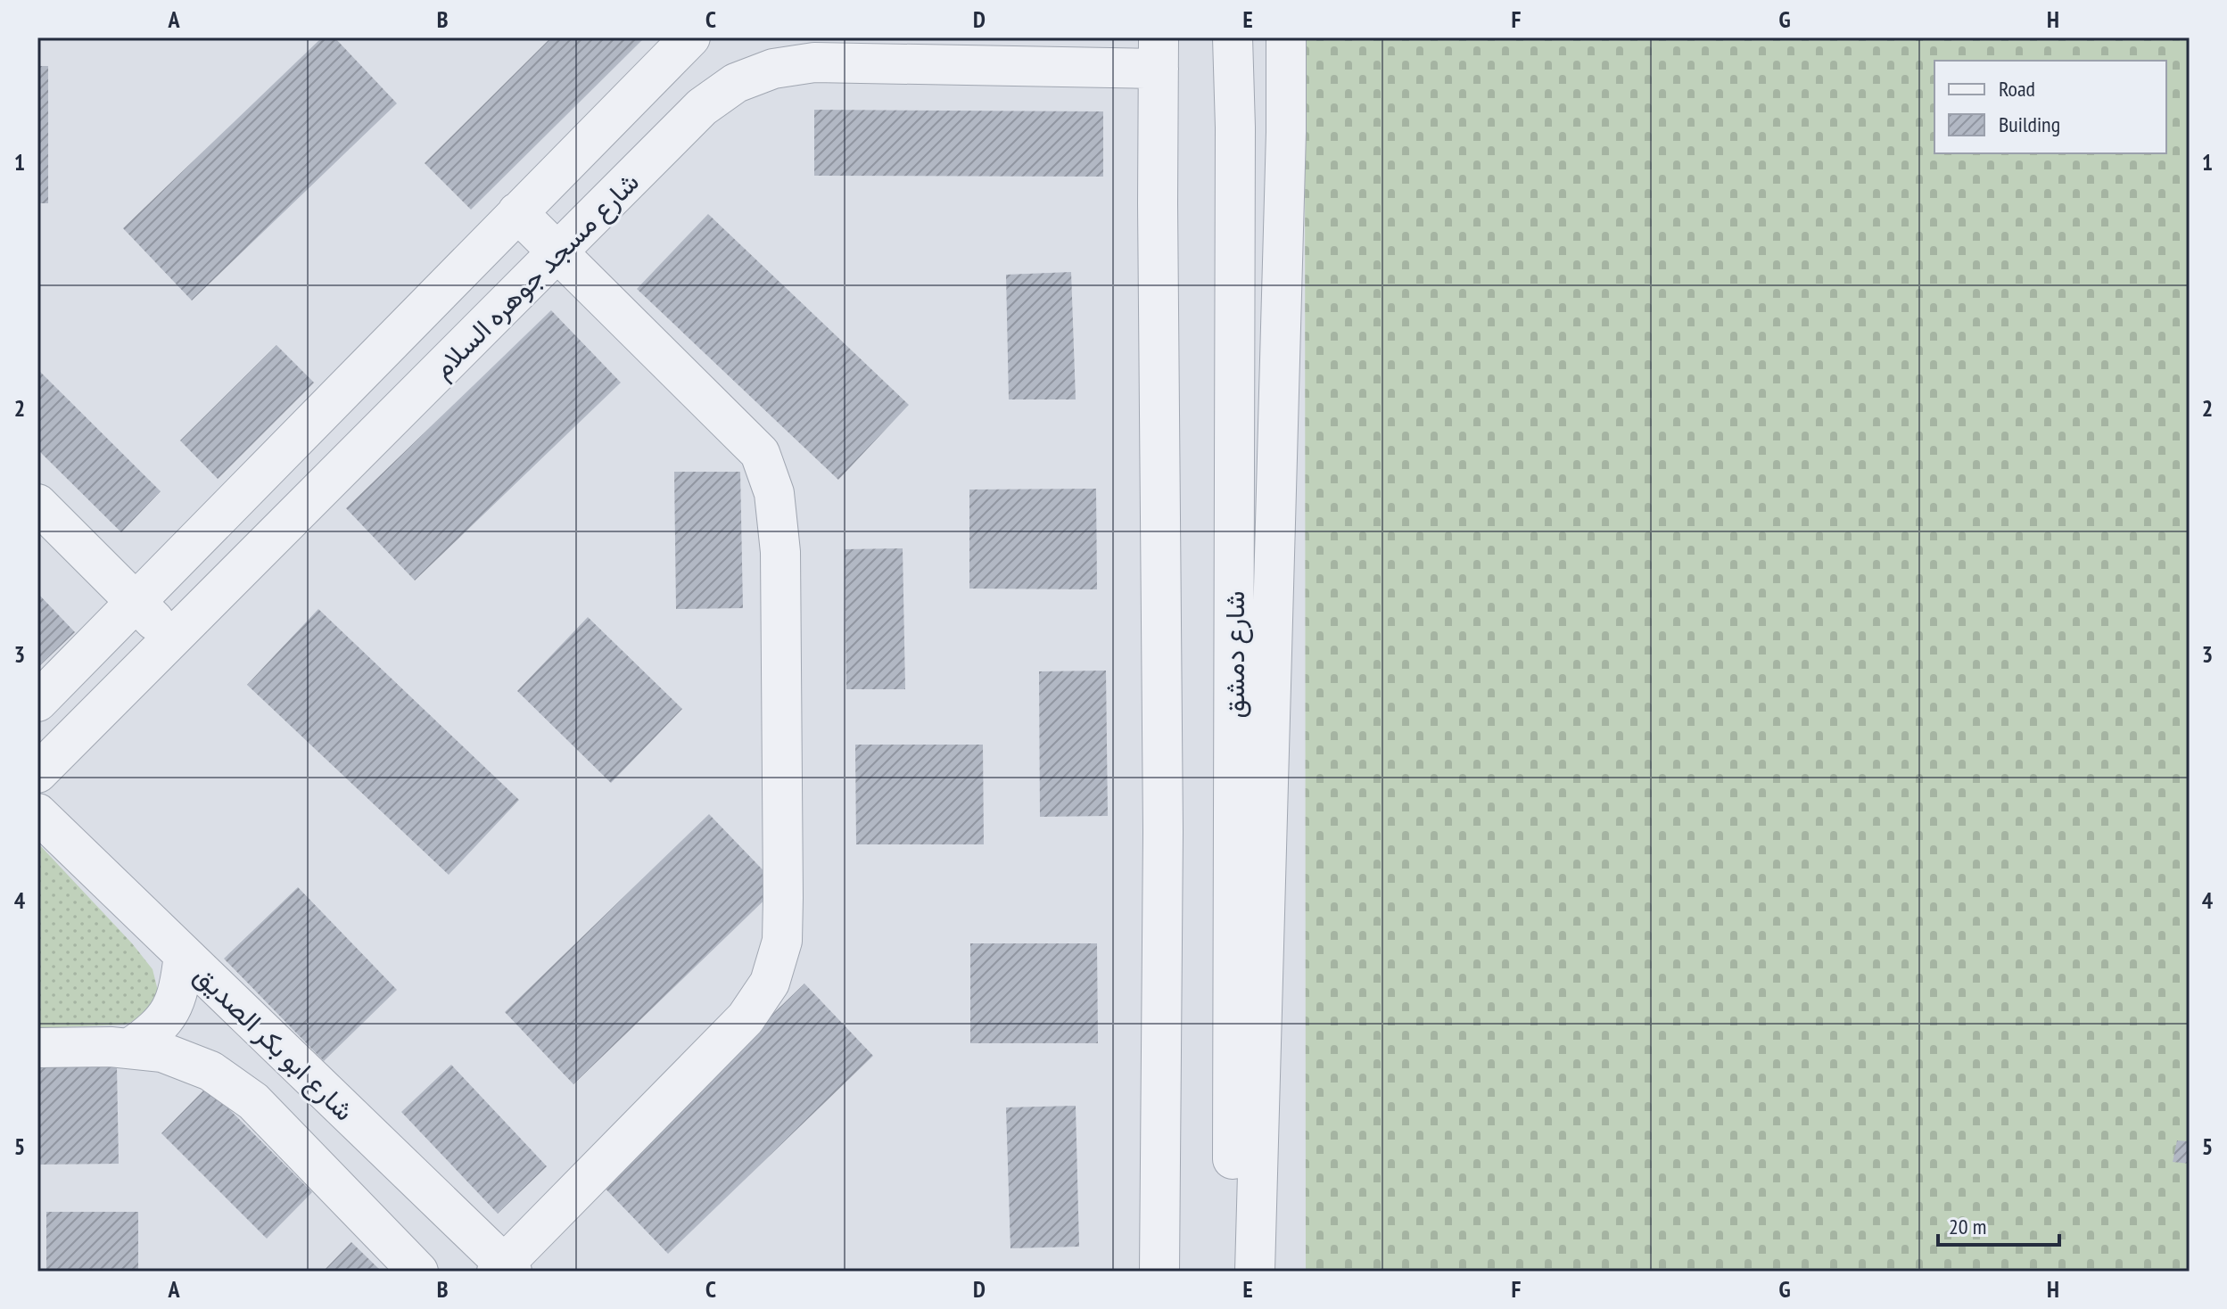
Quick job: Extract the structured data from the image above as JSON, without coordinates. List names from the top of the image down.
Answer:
{
  "streets": {
    "street": ["شارع مسجد جوهره السلام", "شارع دمشق", "شارع ابو بكر الصديق"]
  },
  "legend": ["Road", "Building"],
  "scale_bar": "20 m",
  "grid": {
    "columns": [
      "A",
      "B",
      "C",
      "D",
      "E",
      "F",
      "G",
      "H"
    ],
    "rows": [
      "1",
      "2",
      "3",
      "4",
      "5"
    ]
  }
}
